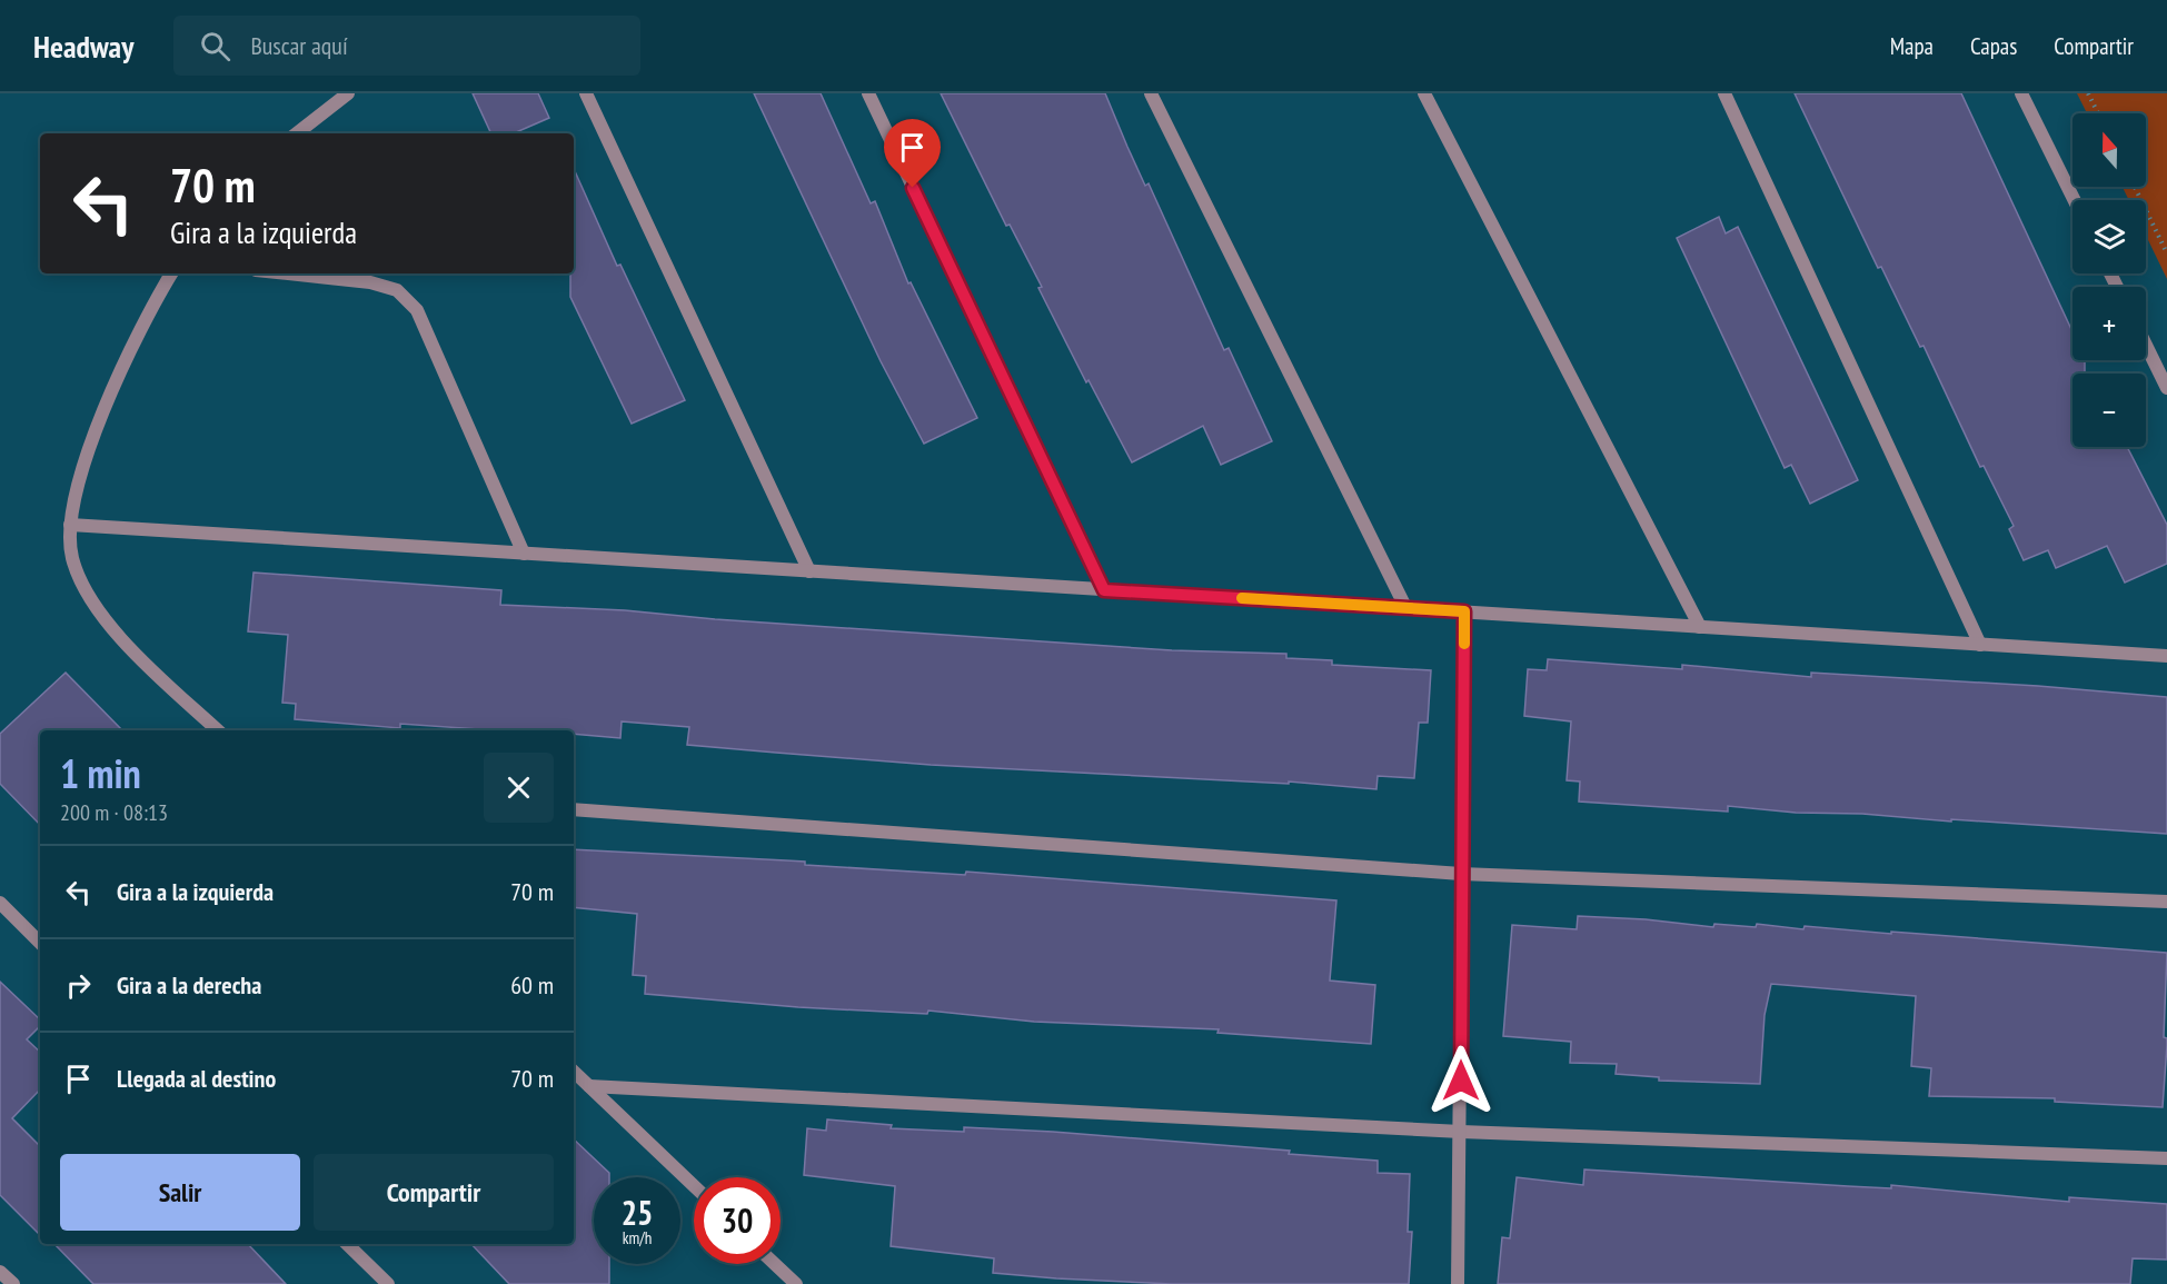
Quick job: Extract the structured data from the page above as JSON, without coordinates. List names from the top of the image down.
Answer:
{
  "north": "top",
  "page": {
    "header": "Headway",
    "search": "Buscar aquí",
    "nav": ["Mapa", "Capas", "Compartir"],
    "map_buttons": ["+", "−"],
    "turn": ["70 m", "Gira a la izquierda"],
    "heading": ["1 min", "200 m · 08:13"],
    "list": [
      {
        "name": "Gira a la izquierda",
        "value": "70 m"
      },
      {
        "name": "Gira a la derecha",
        "value": "60 m"
      },
      {
        "name": "Llegada al destino",
        "value": "70 m"
      }
    ],
    "buttons": ["Salir", "Compartir"],
    "speed": "25 km/h",
    "limit": "30"
  }
}
